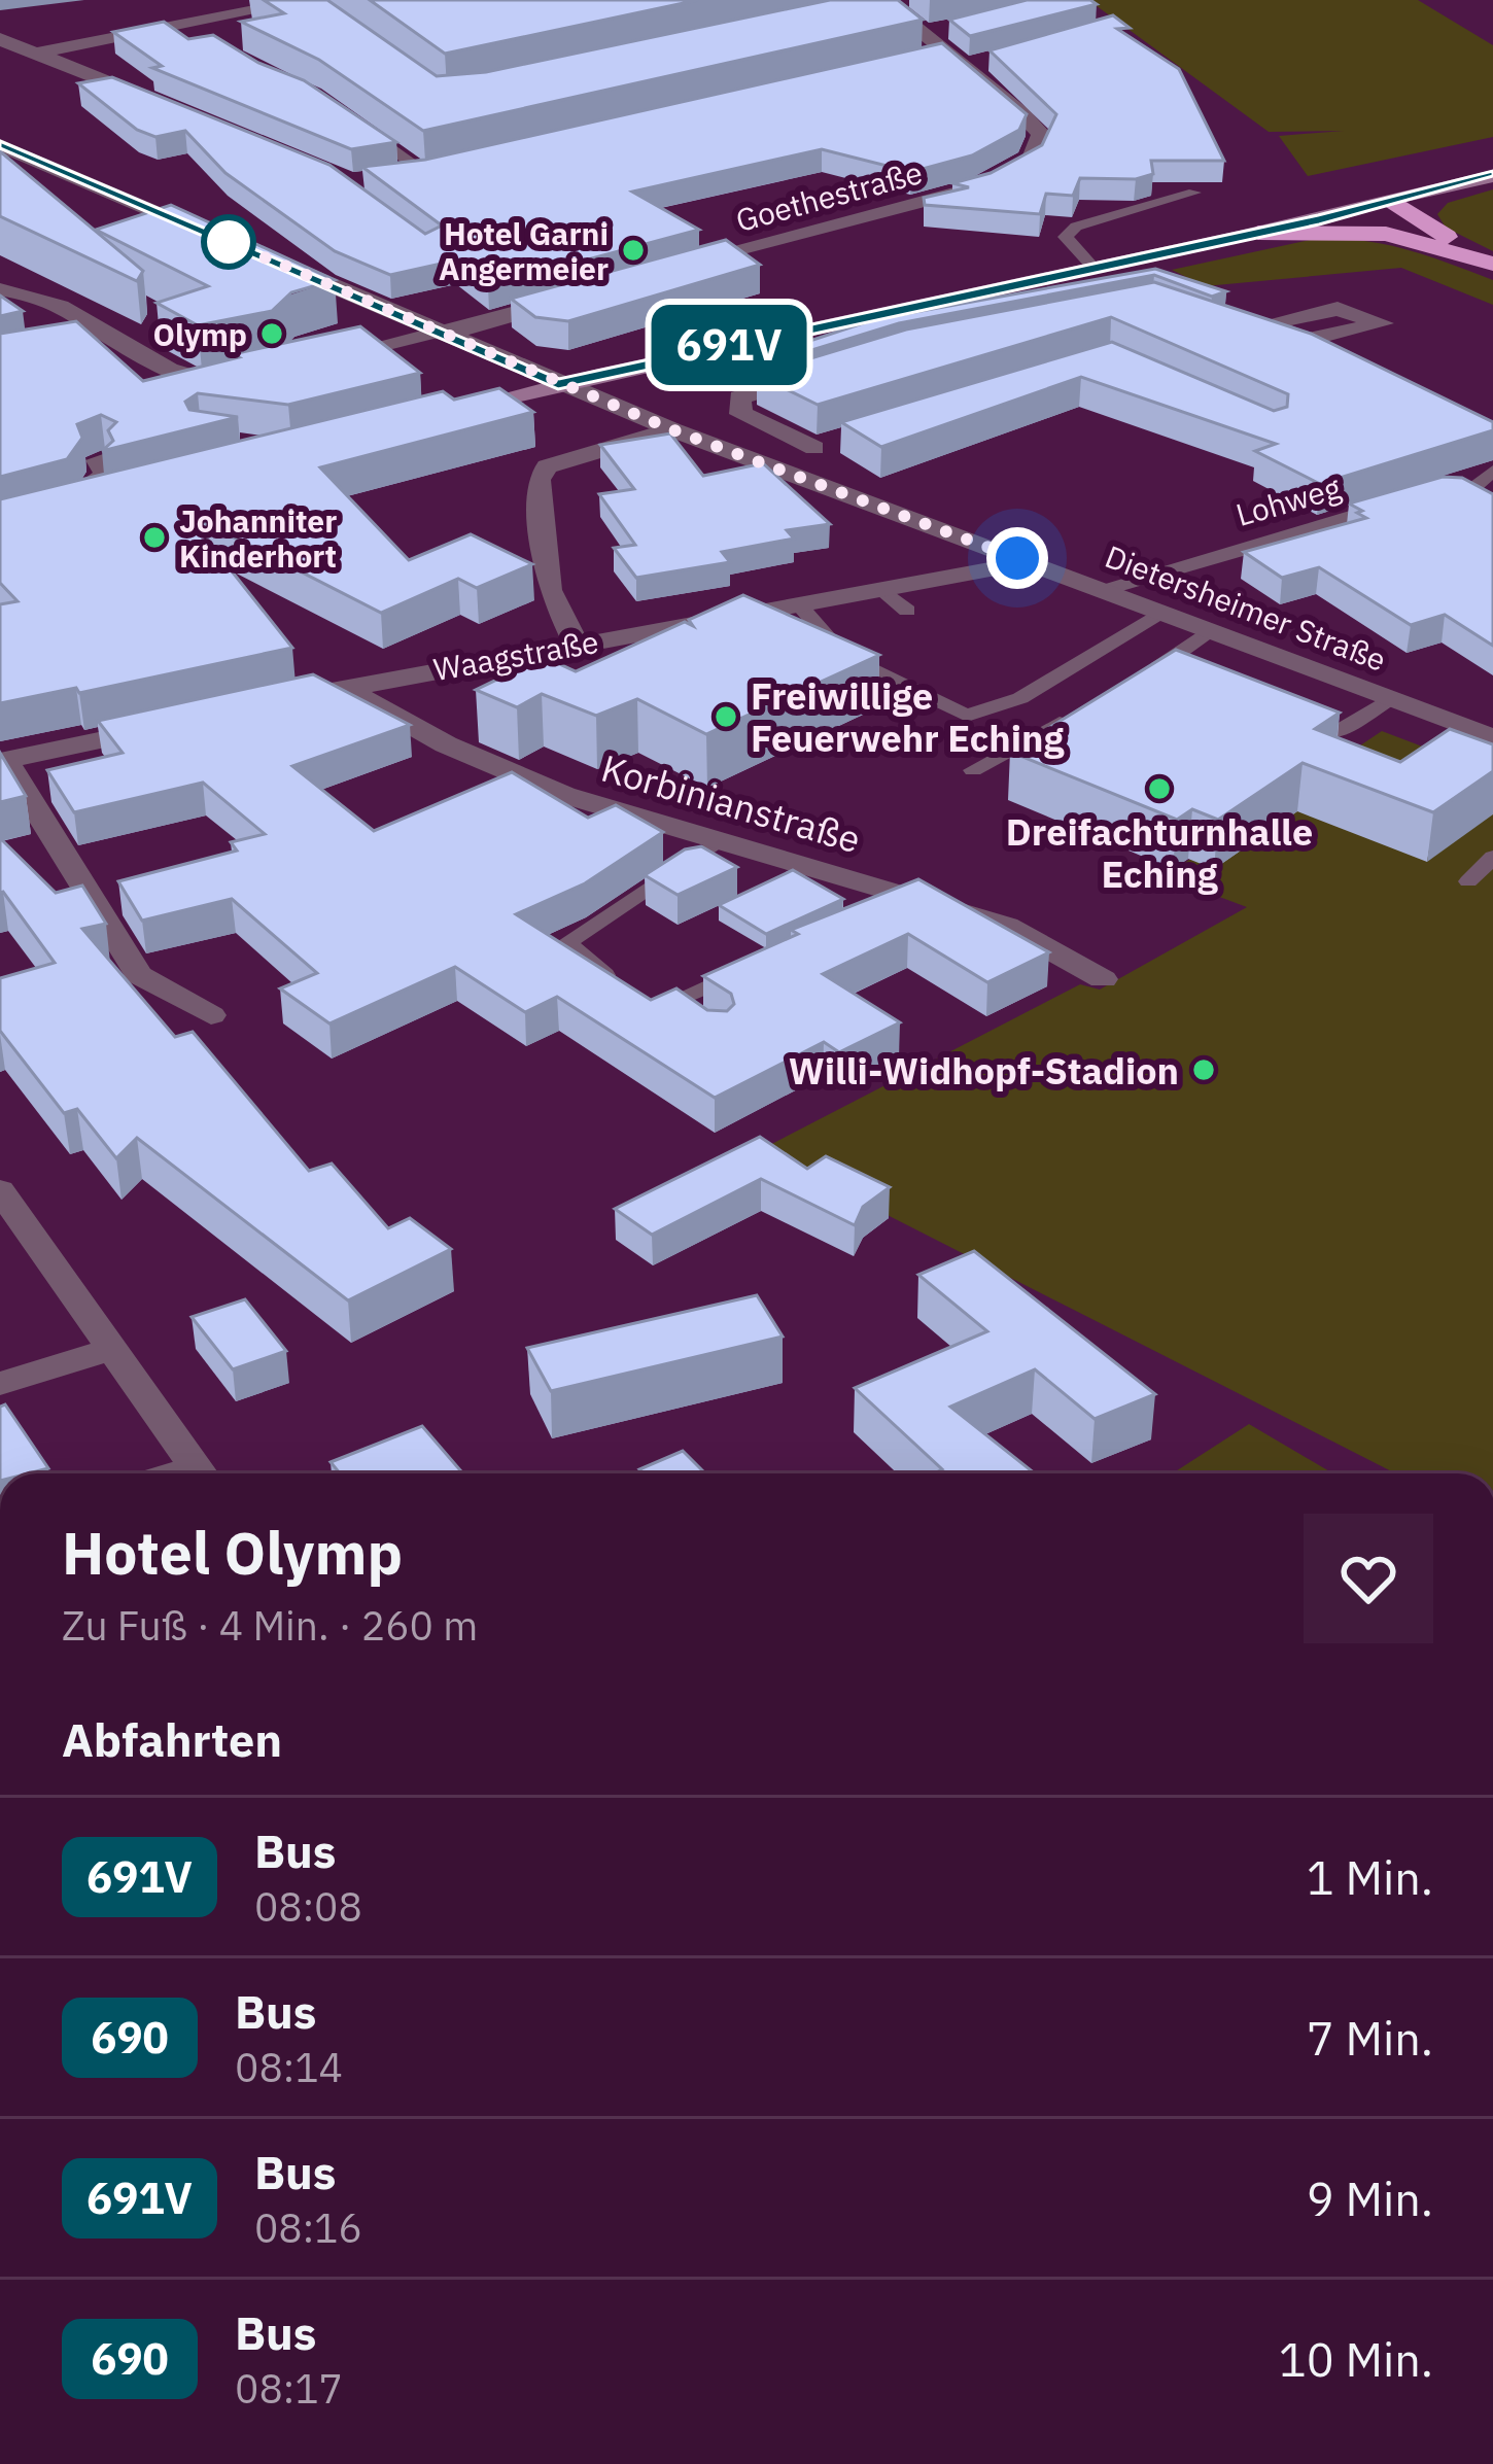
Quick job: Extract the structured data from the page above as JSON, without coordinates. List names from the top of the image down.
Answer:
{
  "streets": {
    "street": [
      "Goethestraße",
      "Lohweg",
      "Dietersheimer Straße",
      "Waagstraße",
      "Korbinianstraße"
    ]
  },
  "crossings": [
    ["Lohweg", "Dietersheimer Straße"],
    ["Dietersheimer Straße", "Waagstraße"],
    ["Waagstraße", "Korbinianstraße"]
  ],
  "places": [
    "Hotel Garni Angermeier",
    "Olymp",
    "Johanniter Kinderhort",
    "Freiwillige Feuerwehr Eching",
    "Dreifachturnhalle Eching",
    "Willi-Widhopf-Stadion"
  ],
  "lines": ["bus line 691V"],
  "page": {
    "on_map": "691V",
    "heading": [
      ["Hotel Olymp", "Zu Fuß · 4 Min. · 260 m"],
      "Abfahrten"
    ],
    "list": [
      {
        "mark": "691V",
        "name": "Bus",
        "note": "08:08",
        "value": "1 Min."
      },
      {
        "mark": "690",
        "name": "Bus",
        "note": "08:14",
        "value": "7 Min."
      },
      {
        "mark": "691V",
        "name": "Bus",
        "note": "08:16",
        "value": "9 Min."
      },
      {
        "mark": "690",
        "name": "Bus",
        "note": "08:17",
        "value": "10 Min."
      }
    ]
  }
}
